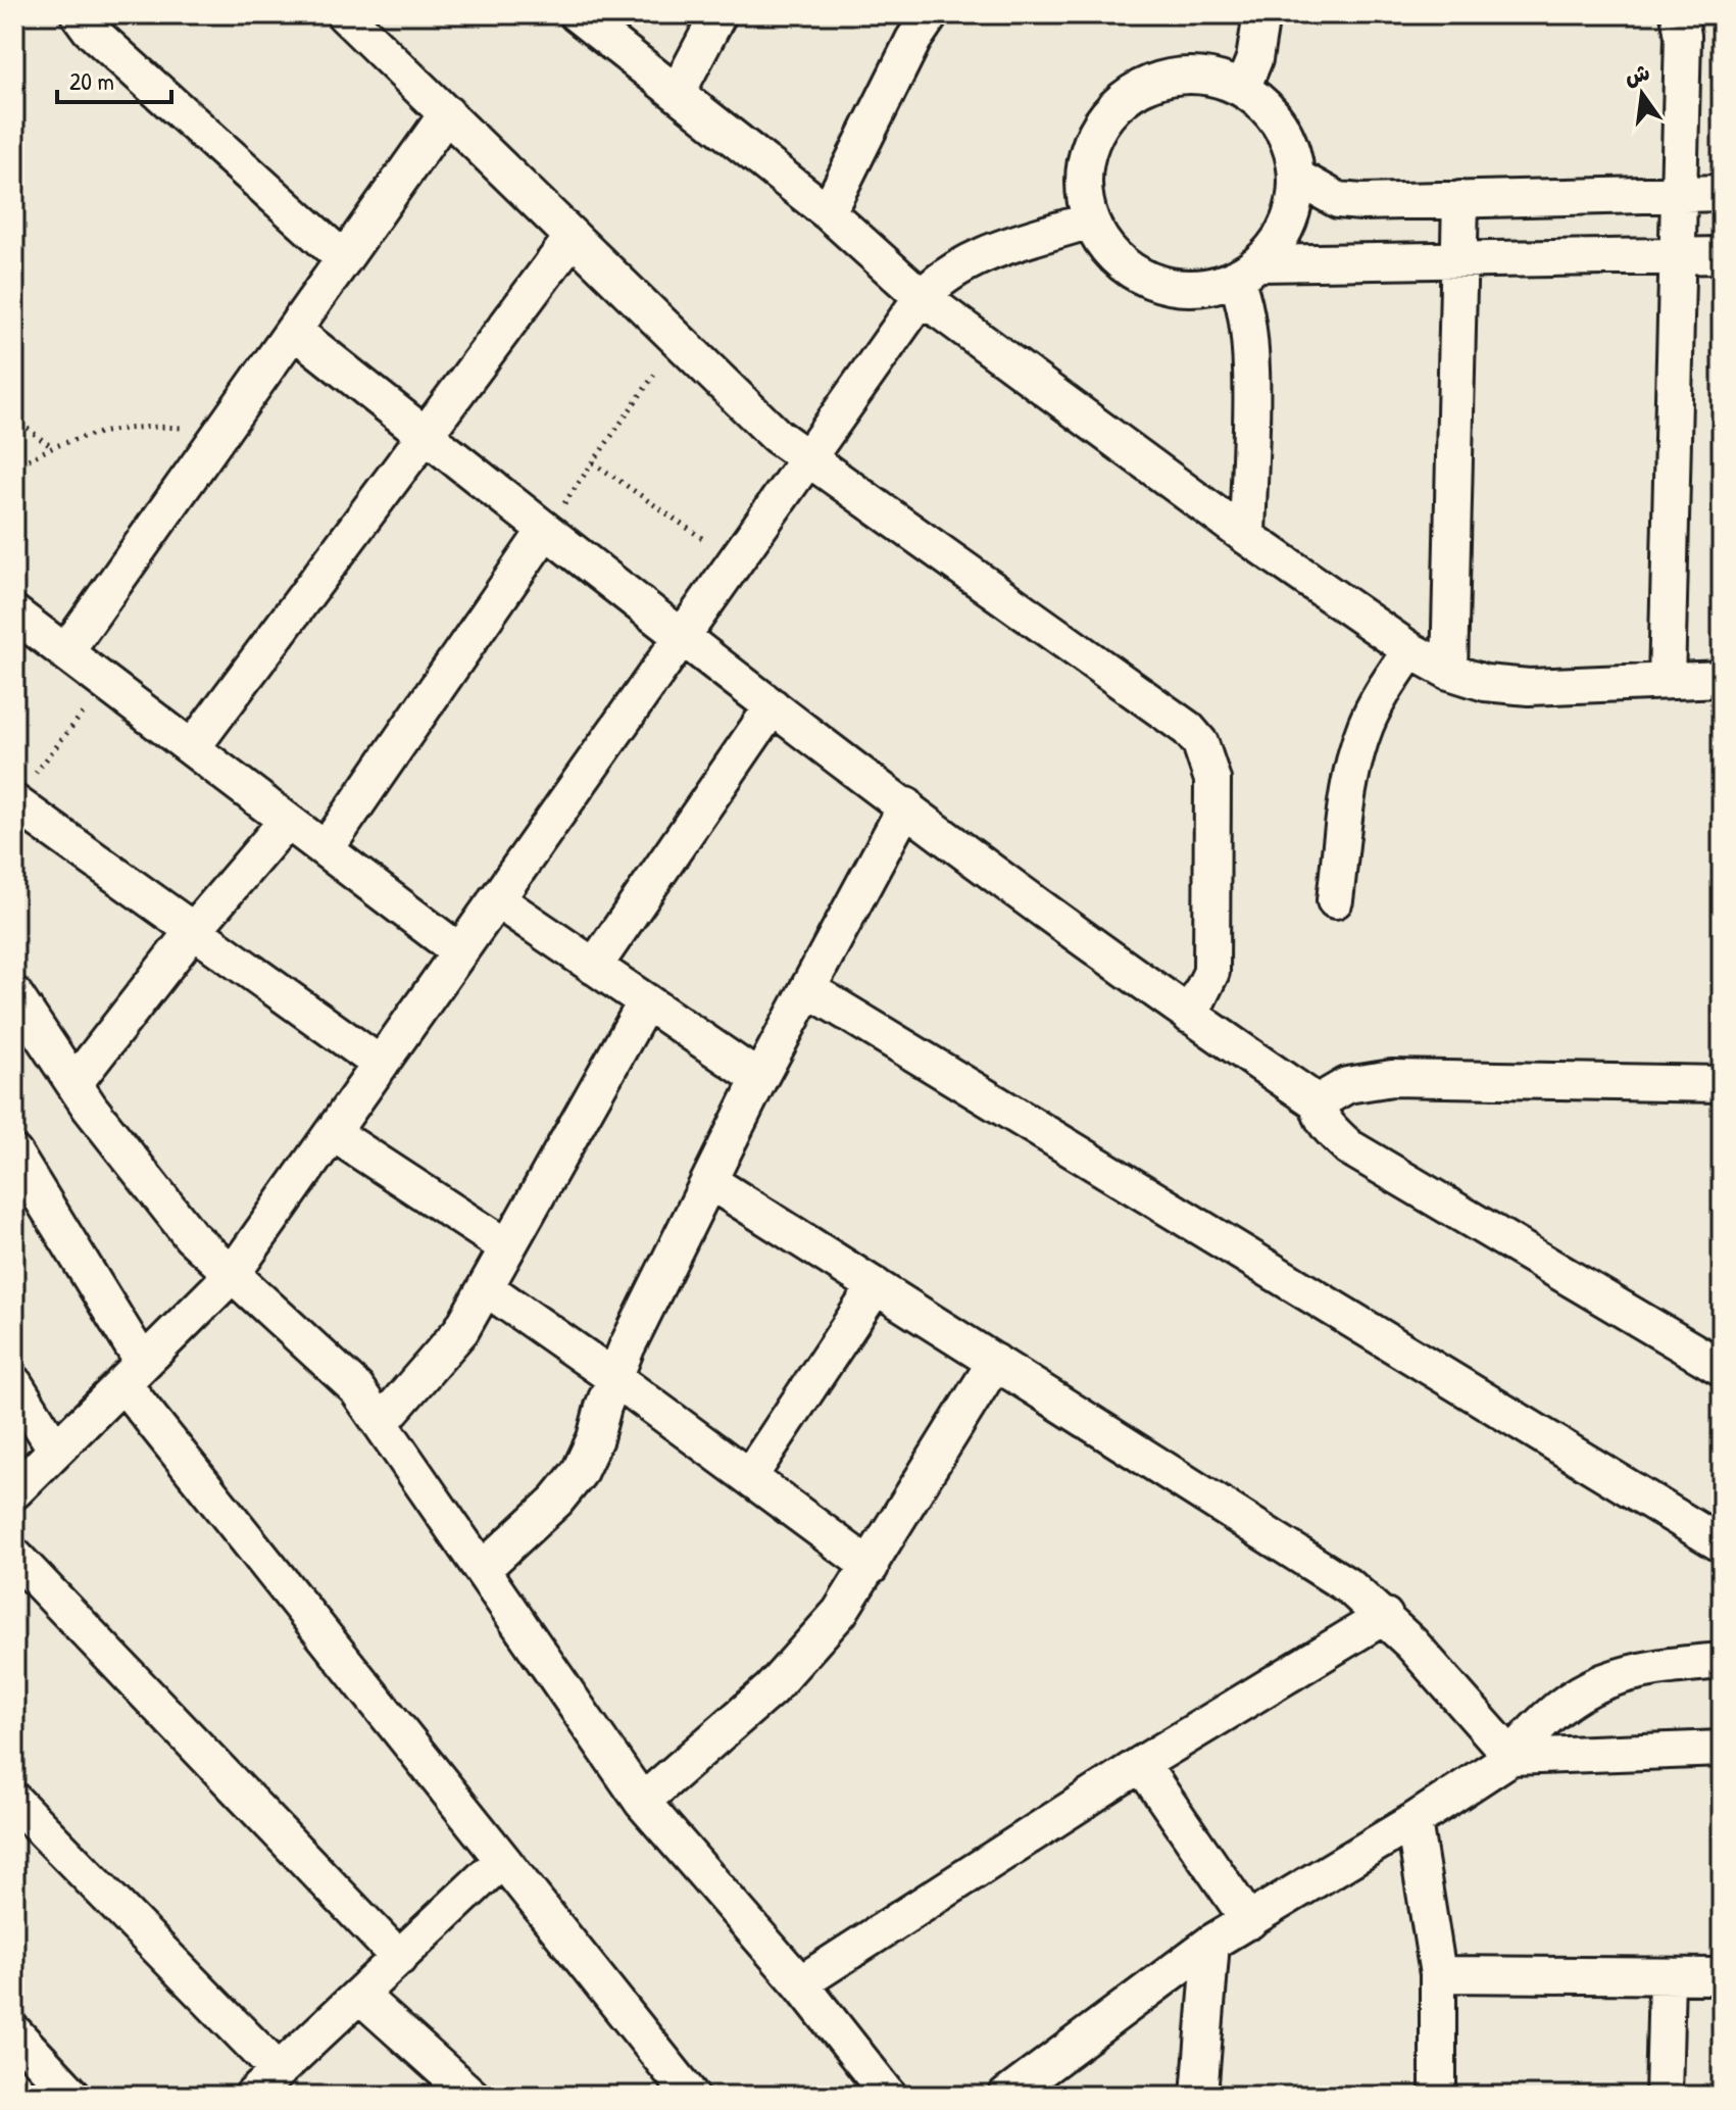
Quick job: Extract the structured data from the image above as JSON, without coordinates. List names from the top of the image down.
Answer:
{
  "scale_bar": "20 m",
  "north": "top"
}
